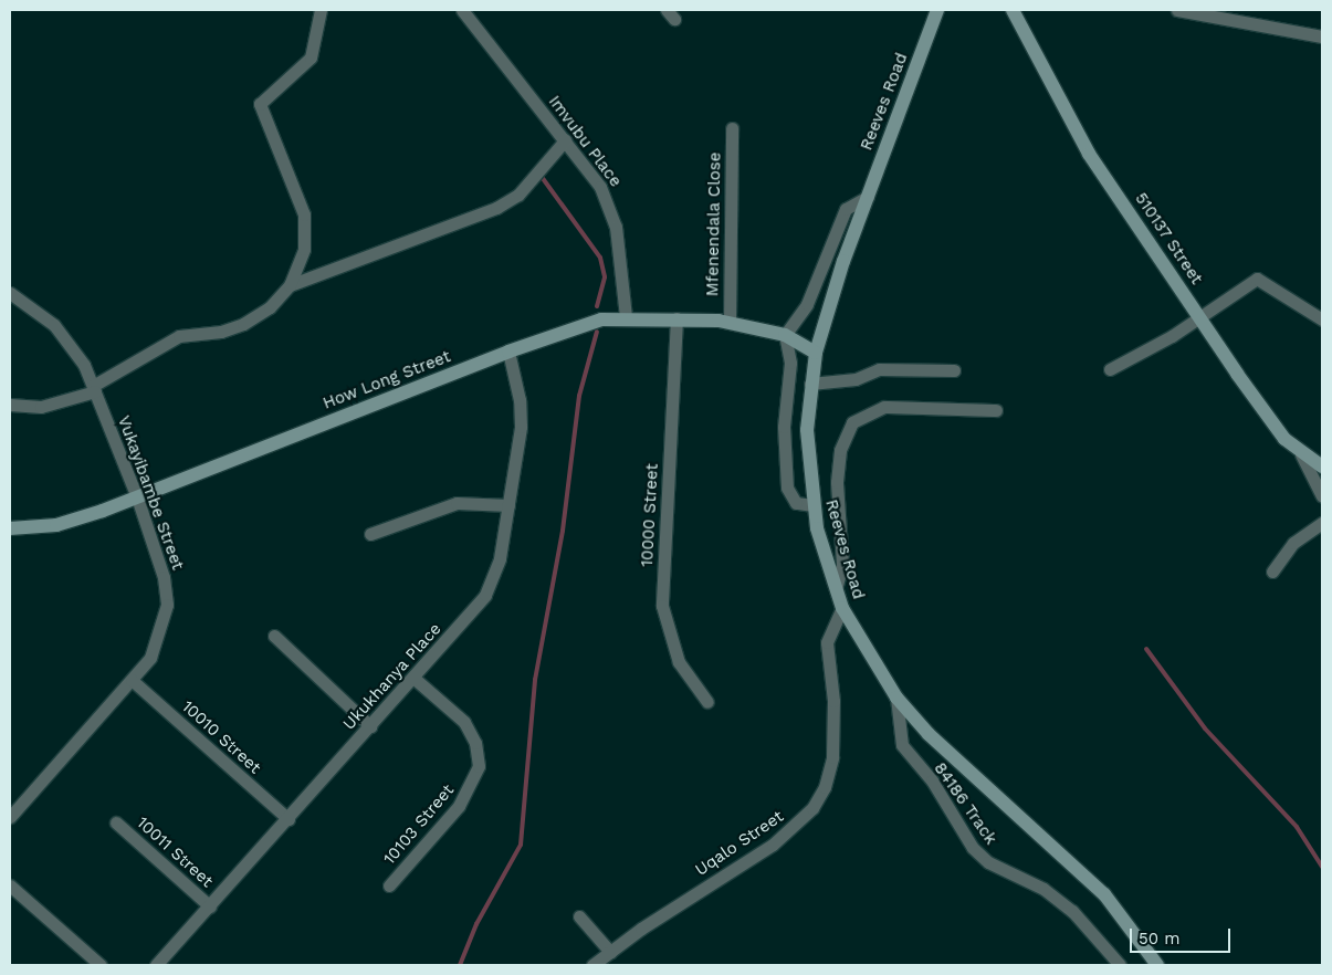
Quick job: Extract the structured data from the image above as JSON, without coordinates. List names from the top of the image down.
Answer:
{
  "streets": {
    "street": [
      "Reeves Road",
      "Imvubu Place",
      "Mfenendala Close",
      "510137 Street",
      "How Long Street",
      "Vukayibambe Street",
      "10000 Street",
      "Ukukhanya Place",
      "10010 Street",
      "84186 Track",
      "10103 Street",
      "Uqalo Street",
      "10011 Street"
    ]
  },
  "crossings": [
    ["Reeves Road", "How Long Street"],
    ["Reeves Road", "84186 Track"],
    ["Reeves Road", "Uqalo Street"],
    ["Imvubu Place", "How Long Street"],
    ["Mfenendala Close", "How Long Street"],
    ["How Long Street", "Vukayibambe Street"],
    ["How Long Street", "10000 Street"],
    ["How Long Street", "Ukukhanya Place"],
    ["Vukayibambe Street", "10010 Street"],
    ["Ukukhanya Place", "10010 Street"],
    ["Ukukhanya Place", "10103 Street"],
    ["Ukukhanya Place", "10011 Street"]
  ],
  "scale_bar": "50 m"
}
